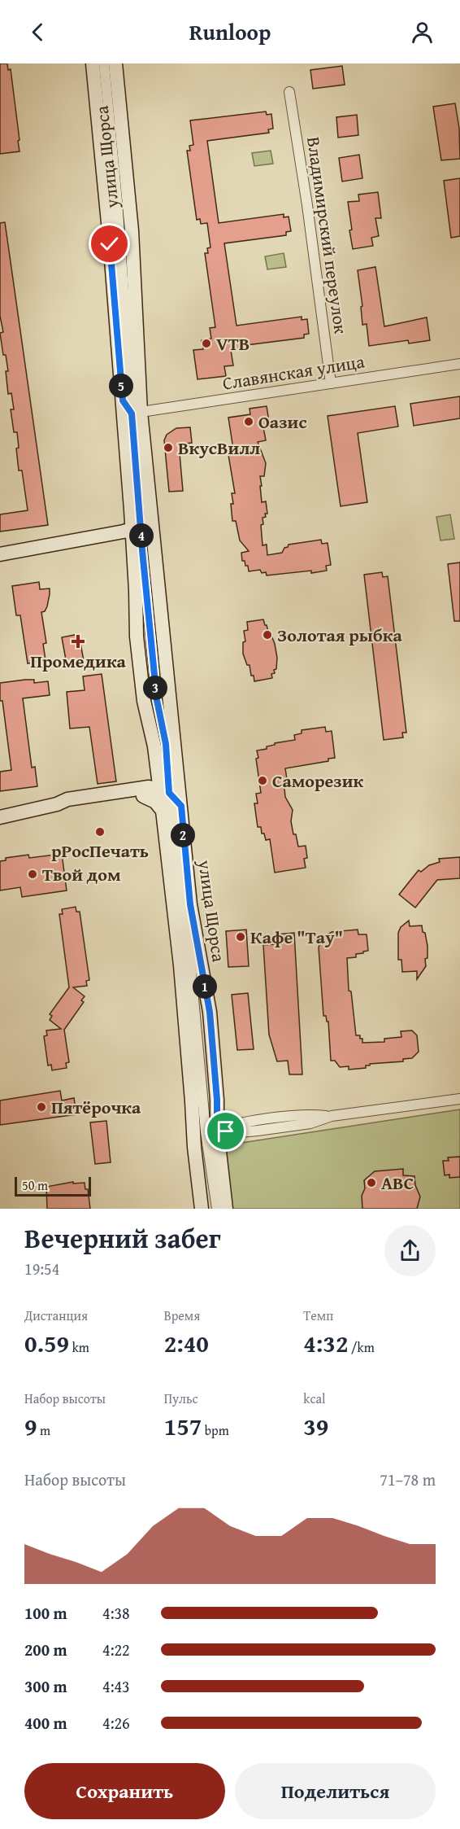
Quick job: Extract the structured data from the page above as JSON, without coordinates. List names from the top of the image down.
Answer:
{
  "streets": {
    "main road": ["улица Щорса"],
    "street": ["Владимирский переулок", "Славянская улица"]
  },
  "crossings": [
    ["улица Щорса", "Славянская улица"],
    ["Владимирский переулок", "Славянская улица"]
  ],
  "places": {
    "other": [
      "VTB",
      "Оазис",
      "ВкусВилл",
      "Золотая рыбка",
      "Саморезик",
      "рРосПечать",
      "Твой дом",
      "Кафе \"Тау\"",
      "Пятёрочка",
      "АВС"
    ],
    "health": ["Промедика"]
  },
  "scale_bar": "50 m",
  "page": {
    "header": "Runloop",
    "pins": [
      "5",
      "4",
      "3",
      "2",
      "1"
    ],
    "scale": "50 m",
    "heading": ["Вечерний забег", "19:54"],
    "stats": [
      ["Дистанция", "0.59 km"],
      ["Время", "2:40"],
      ["Темп", "4:32 /km"],
      ["Набор высоты", "9 m"],
      ["Пульс", "157 bpm"],
      ["kcal", "39"]
    ],
    "chart": ["Набор высоты", "71–78 m"],
    "list": [
      {
        "name": "100 m",
        "note": "4:38"
      },
      {
        "name": "200 m",
        "note": "4:22"
      },
      {
        "name": "300 m",
        "note": "4:43"
      },
      {
        "name": "400 m",
        "note": "4:26"
      }
    ],
    "buttons": ["Сохранить", "Поделиться"]
  }
}
